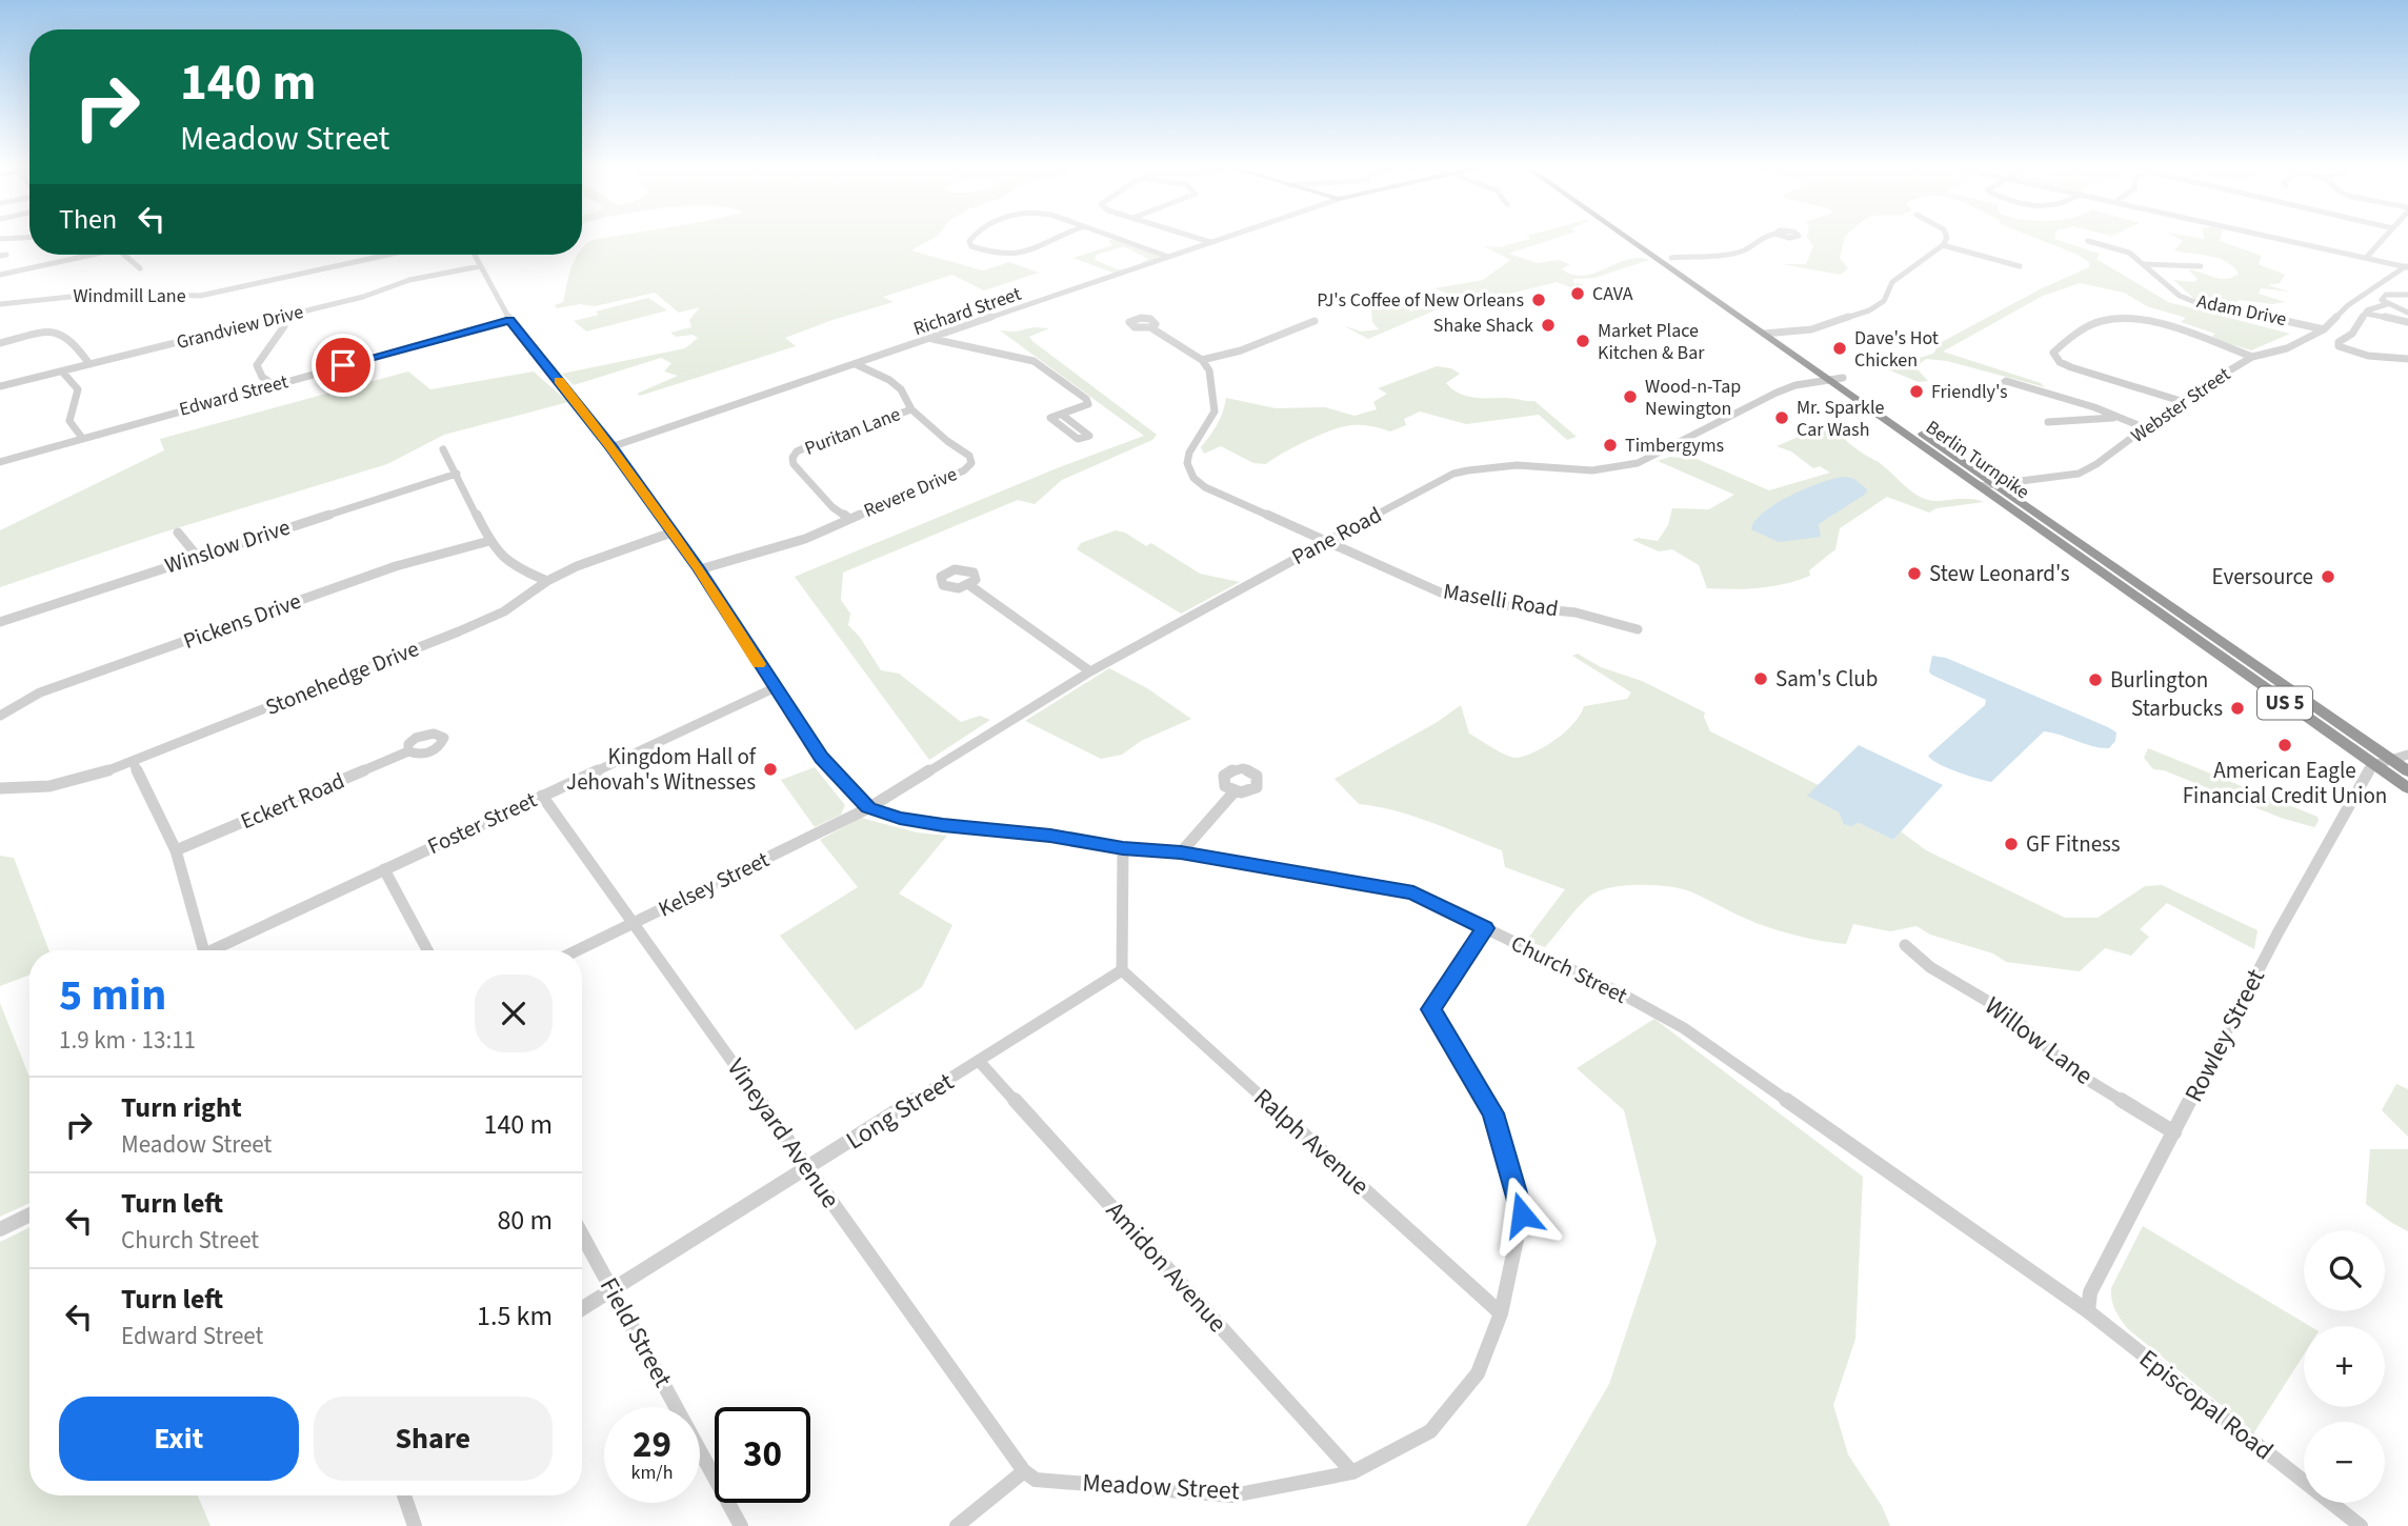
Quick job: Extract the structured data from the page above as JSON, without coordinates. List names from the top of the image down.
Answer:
{
  "streets": {
    "highway": ["Berlin Turnpike", "US 5"],
    "street": [
      "Windmill Lane",
      "Adam Drive",
      "Richard Street",
      "Grandview Drive",
      "Edward Street",
      "Webster Street",
      "Puritan Lane",
      "Revere Drive",
      "Pane Road",
      "Winslow Drive",
      "Maselli Road",
      "Pickens Drive",
      "Stonehedge Drive",
      "Eckert Road",
      "Foster Street",
      "Kelsey Street",
      "Church Street",
      "Rowley Street",
      "Willow Lane",
      "Long Street",
      "Vineyard Avenue",
      "Ralph Avenue",
      "Amidon Avenue",
      "Field Street",
      "Episcopal Road",
      "Meadow Street"
    ]
  },
  "crossings": [
    ["Adam Drive", "Webster Street"],
    ["Richard Street", "Revere Drive"],
    ["Webster Street", "Berlin Turnpike"],
    ["Puritan Lane", "Revere Drive"],
    ["Berlin Turnpike", "Pane Road"],
    ["Berlin Turnpike", "Rowley Street"],
    ["Pane Road", "Maselli Road"],
    ["Pane Road", "Kelsey Street"],
    ["Pane Road", "Church Street"],
    ["Foster Street", "Vineyard Avenue"],
    ["Kelsey Street", "Church Street"],
    ["Kelsey Street", "Vineyard Avenue"],
    ["Church Street", "Rowley Street"],
    ["Church Street", "Episcopal Road"],
    ["Church Street", "Meadow Street"],
    ["Rowley Street", "Willow Lane"],
    ["Rowley Street", "Episcopal Road"],
    ["Long Street", "Vineyard Avenue"],
    ["Long Street", "Ralph Avenue"],
    ["Long Street", "Amidon Avenue"],
    ["Long Street", "Field Street"],
    ["Vineyard Avenue", "Meadow Street"],
    ["Ralph Avenue", "Meadow Street"],
    ["Amidon Avenue", "Meadow Street"]
  ],
  "places": [
    "CAVA",
    "PJ's Coffee of New Orleans",
    "Shake Shack",
    "Market Place Kitchen & Bar",
    "Dave's Hot Chicken",
    "Friendly's",
    "Wood-n-Tap Newington",
    "Mr. Sparkle Car Wash",
    "Timbergyms",
    "Stew Leonard's",
    "Eversource",
    "Sam's Club",
    "Burlington",
    "Starbucks",
    "American Eagle Financial Credit Union",
    "Kingdom Hall of Jehovah's Witnesses",
    "GF Fitness"
  ],
  "page": {
    "turn": ["140 m", "Meadow Street"],
    "then": "Then",
    "heading": ["5 min", "1.9 km · 13:11"],
    "list": [
      {
        "name": "Turn right",
        "note": "Meadow Street",
        "value": "140 m"
      },
      {
        "name": "Turn left",
        "note": "Church Street",
        "value": "80 m"
      },
      {
        "name": "Turn left",
        "note": "Edward Street",
        "value": "1.5 km"
      }
    ],
    "map_buttons": ["+", "−"],
    "buttons": ["Exit", "Share"],
    "speed": "29 km/h",
    "limit": "30"
  }
}
